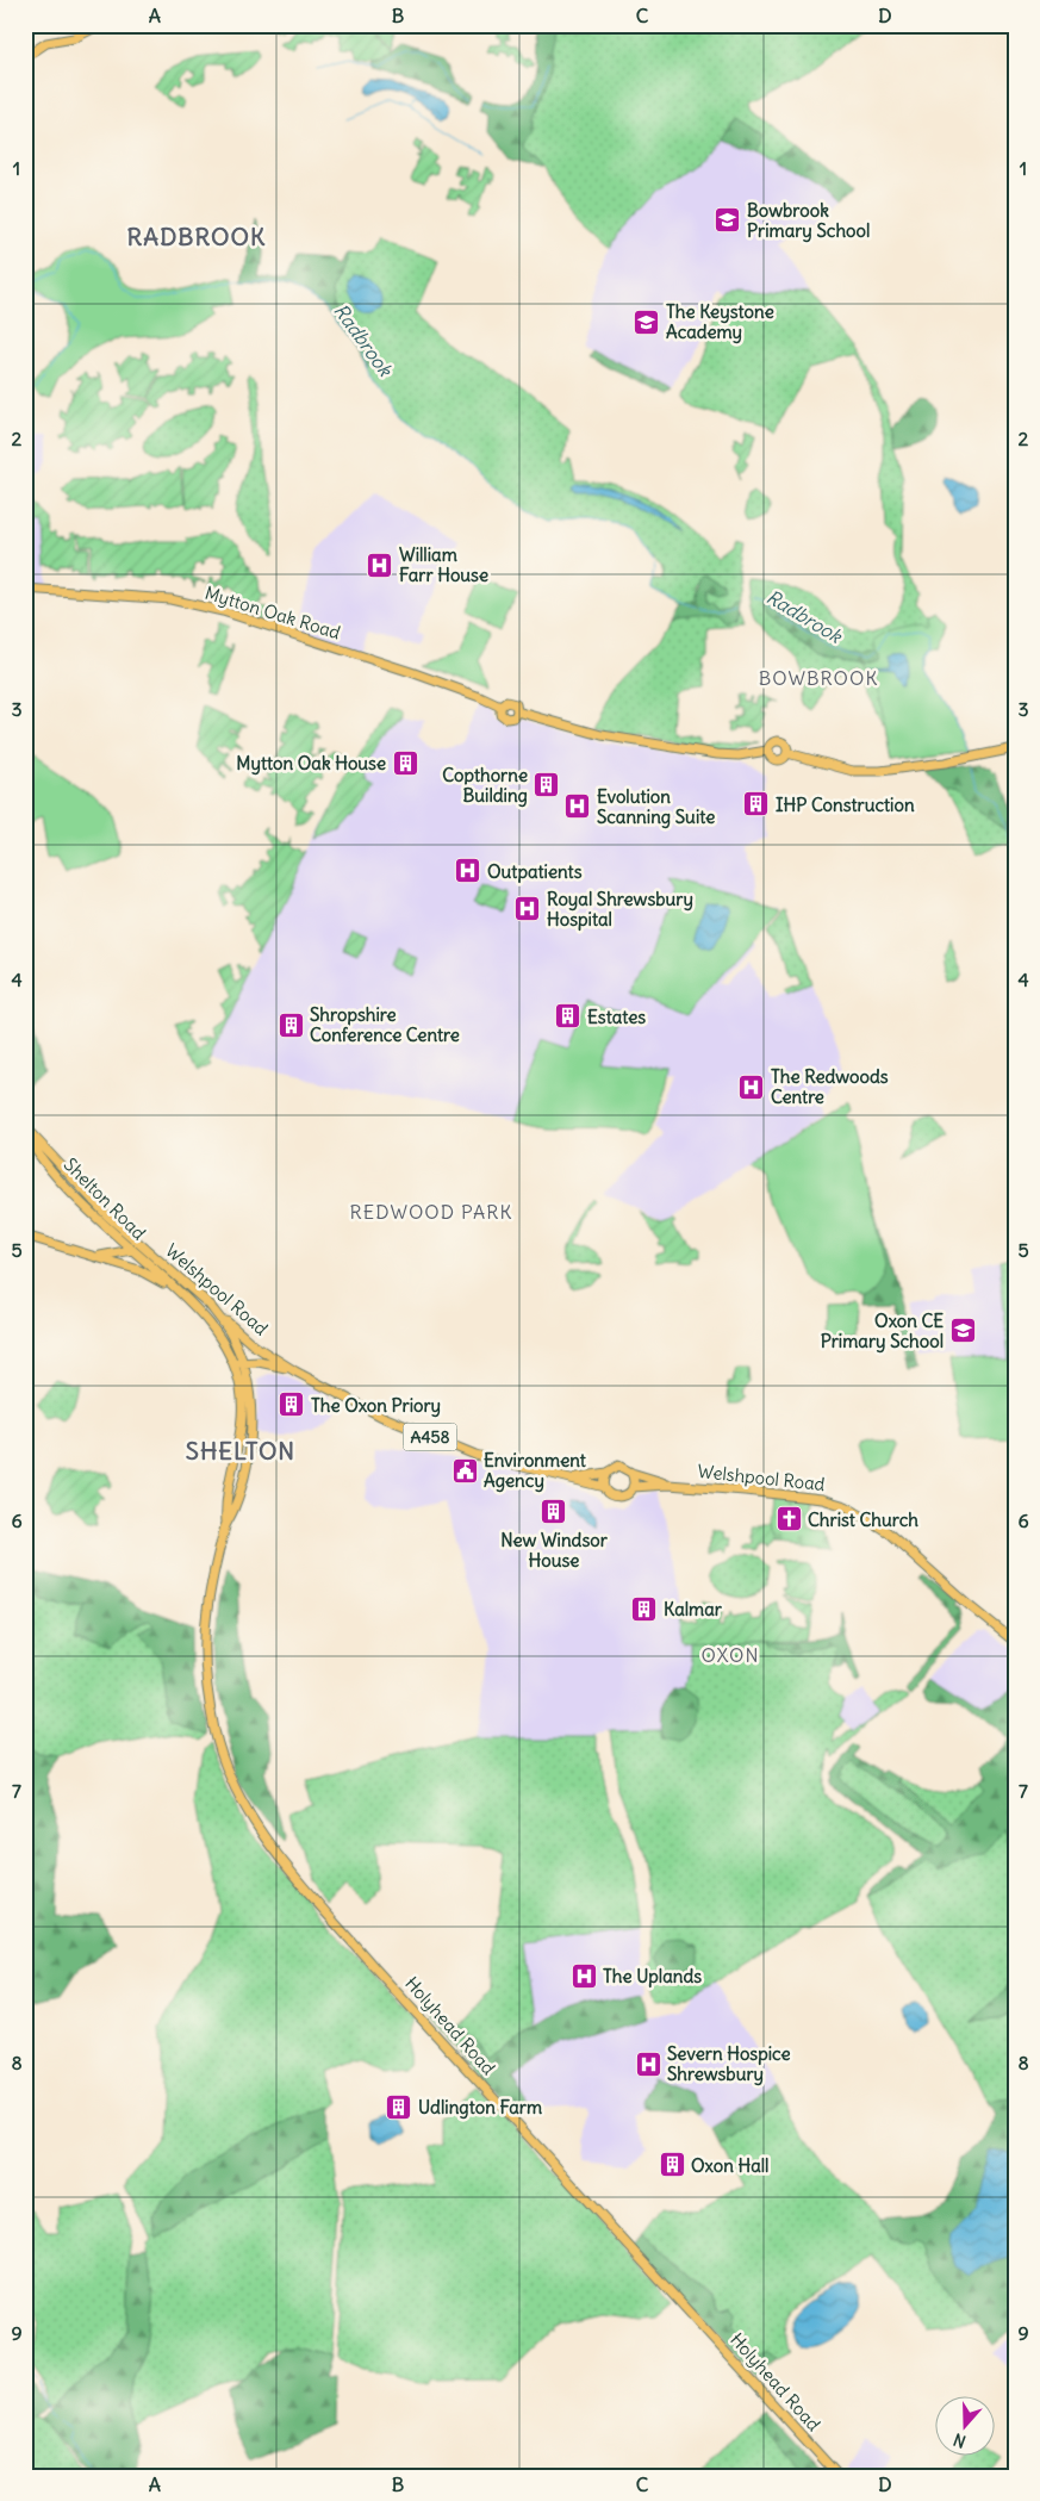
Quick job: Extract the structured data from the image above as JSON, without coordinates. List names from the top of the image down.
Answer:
{
  "streets": {
    "main road": [
      "Mytton Oak Road",
      "Shelton Road",
      "Welshpool Road",
      "A458",
      "Holyhead Road"
    ]
  },
  "crossings": [
    ["Shelton Road", "Welshpool Road"],
    ["Shelton Road", "Holyhead Road"],
    ["Welshpool Road", "A458"],
    ["Welshpool Road", "Holyhead Road"],
    ["A458", "Holyhead Road"]
  ],
  "districts": [
    "RADBROOK",
    "BOWBROOK",
    "REDWOOD PARK",
    "SHELTON",
    "OXON"
  ],
  "water": ["Radbrook"],
  "places": {
    "school or university": ["Bowbrook Primary School", "The Keystone Academy", "Oxon CE Primary School"],
    "hospital": [
      "William Farr House",
      "Evolution Scanning Suite",
      "Outpatients",
      "Royal Shrewsbury Hospital",
      "The Redwoods Centre",
      "The Uplands",
      "Severn Hospice Shrewsbury"
    ],
    "building": [
      "Mytton Oak House",
      "Copthorne Building",
      "IHP Construction",
      "Estates",
      "Shropshire Conference Centre",
      "The Oxon Priory",
      "New Windsor House",
      "Kalmar",
      "Udlington Farm",
      "Oxon Hall"
    ],
    "public building": ["Environment Agency"],
    "church": ["Christ Church"]
  },
  "north": "bottom",
  "grid": {
    "columns": [
      "A",
      "B",
      "C",
      "D"
    ],
    "rows": [
      "1",
      "2",
      "3",
      "4",
      "5",
      "6",
      "7",
      "8",
      "9"
    ]
  }
}
